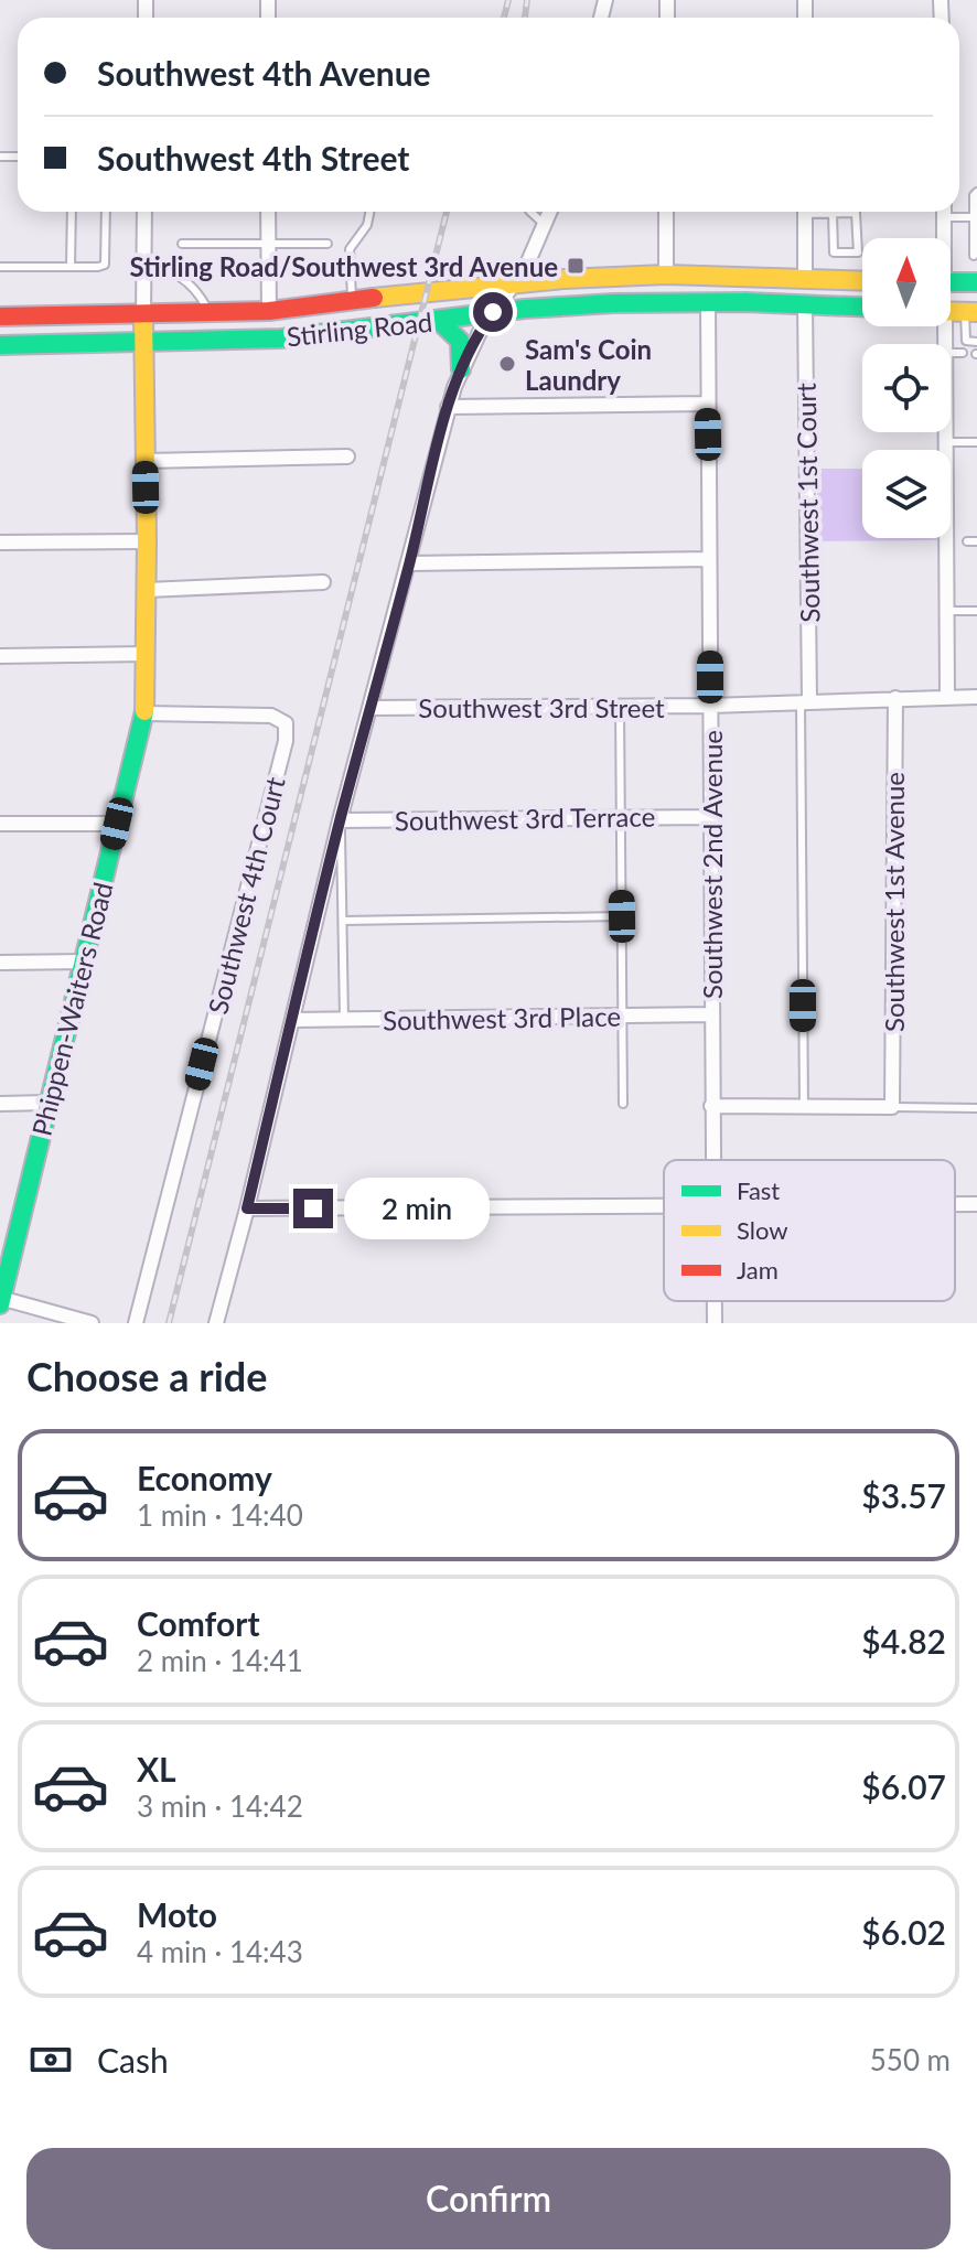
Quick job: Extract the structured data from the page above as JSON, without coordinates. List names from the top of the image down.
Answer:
{
  "streets": {
    "main road": ["Stirling Road", "Phippen-Waiters Road"],
    "street": [
      "Southwest 1st Court",
      "Southwest 3rd Street",
      "Southwest 3rd Terrace",
      "Southwest 2nd Avenue",
      "Southwest 4th Court",
      "Southwest 1st Avenue",
      "Southwest 3rd Place"
    ]
  },
  "crossings": [
    ["Stirling Road", "Southwest 1st Court"],
    ["Stirling Road", "Southwest 2nd Avenue"],
    ["Stirling Road", "Phippen-Waiters Road"],
    ["Southwest 1st Court", "Southwest 3rd Street"],
    ["Southwest 3rd Street", "Southwest 2nd Avenue"],
    ["Southwest 3rd Street", "Southwest 1st Avenue"],
    ["Southwest 3rd Terrace", "Southwest 2nd Avenue"],
    ["Southwest 2nd Avenue", "Southwest 3rd Place"],
    ["Southwest 4th Court", "Phippen-Waiters Road"]
  ],
  "places": {
    "transit": ["Stirling Road/Southwest 3rd Avenue"],
    "other": ["Sam's Coin Laundry"]
  },
  "legend": ["Fast", "Slow", "Jam"],
  "north": "top",
  "page": {
    "banner": ["Southwest 4th Avenue", "Southwest 4th Street"],
    "bubble": "2 min",
    "heading": "Choose a ride",
    "list": [
      {
        "name": "Economy",
        "note": "1 min · 14:40",
        "value": "$3.57"
      },
      {
        "name": "Comfort",
        "note": "2 min · 14:41",
        "value": "$4.82"
      },
      {
        "name": "XL",
        "note": "3 min · 14:42",
        "value": "$6.07"
      },
      {
        "name": "Moto",
        "note": "4 min · 14:43",
        "value": "$6.02"
      }
    ],
    "pay": ["Cash", "550 m"],
    "buttons": "Confirm"
  }
}
